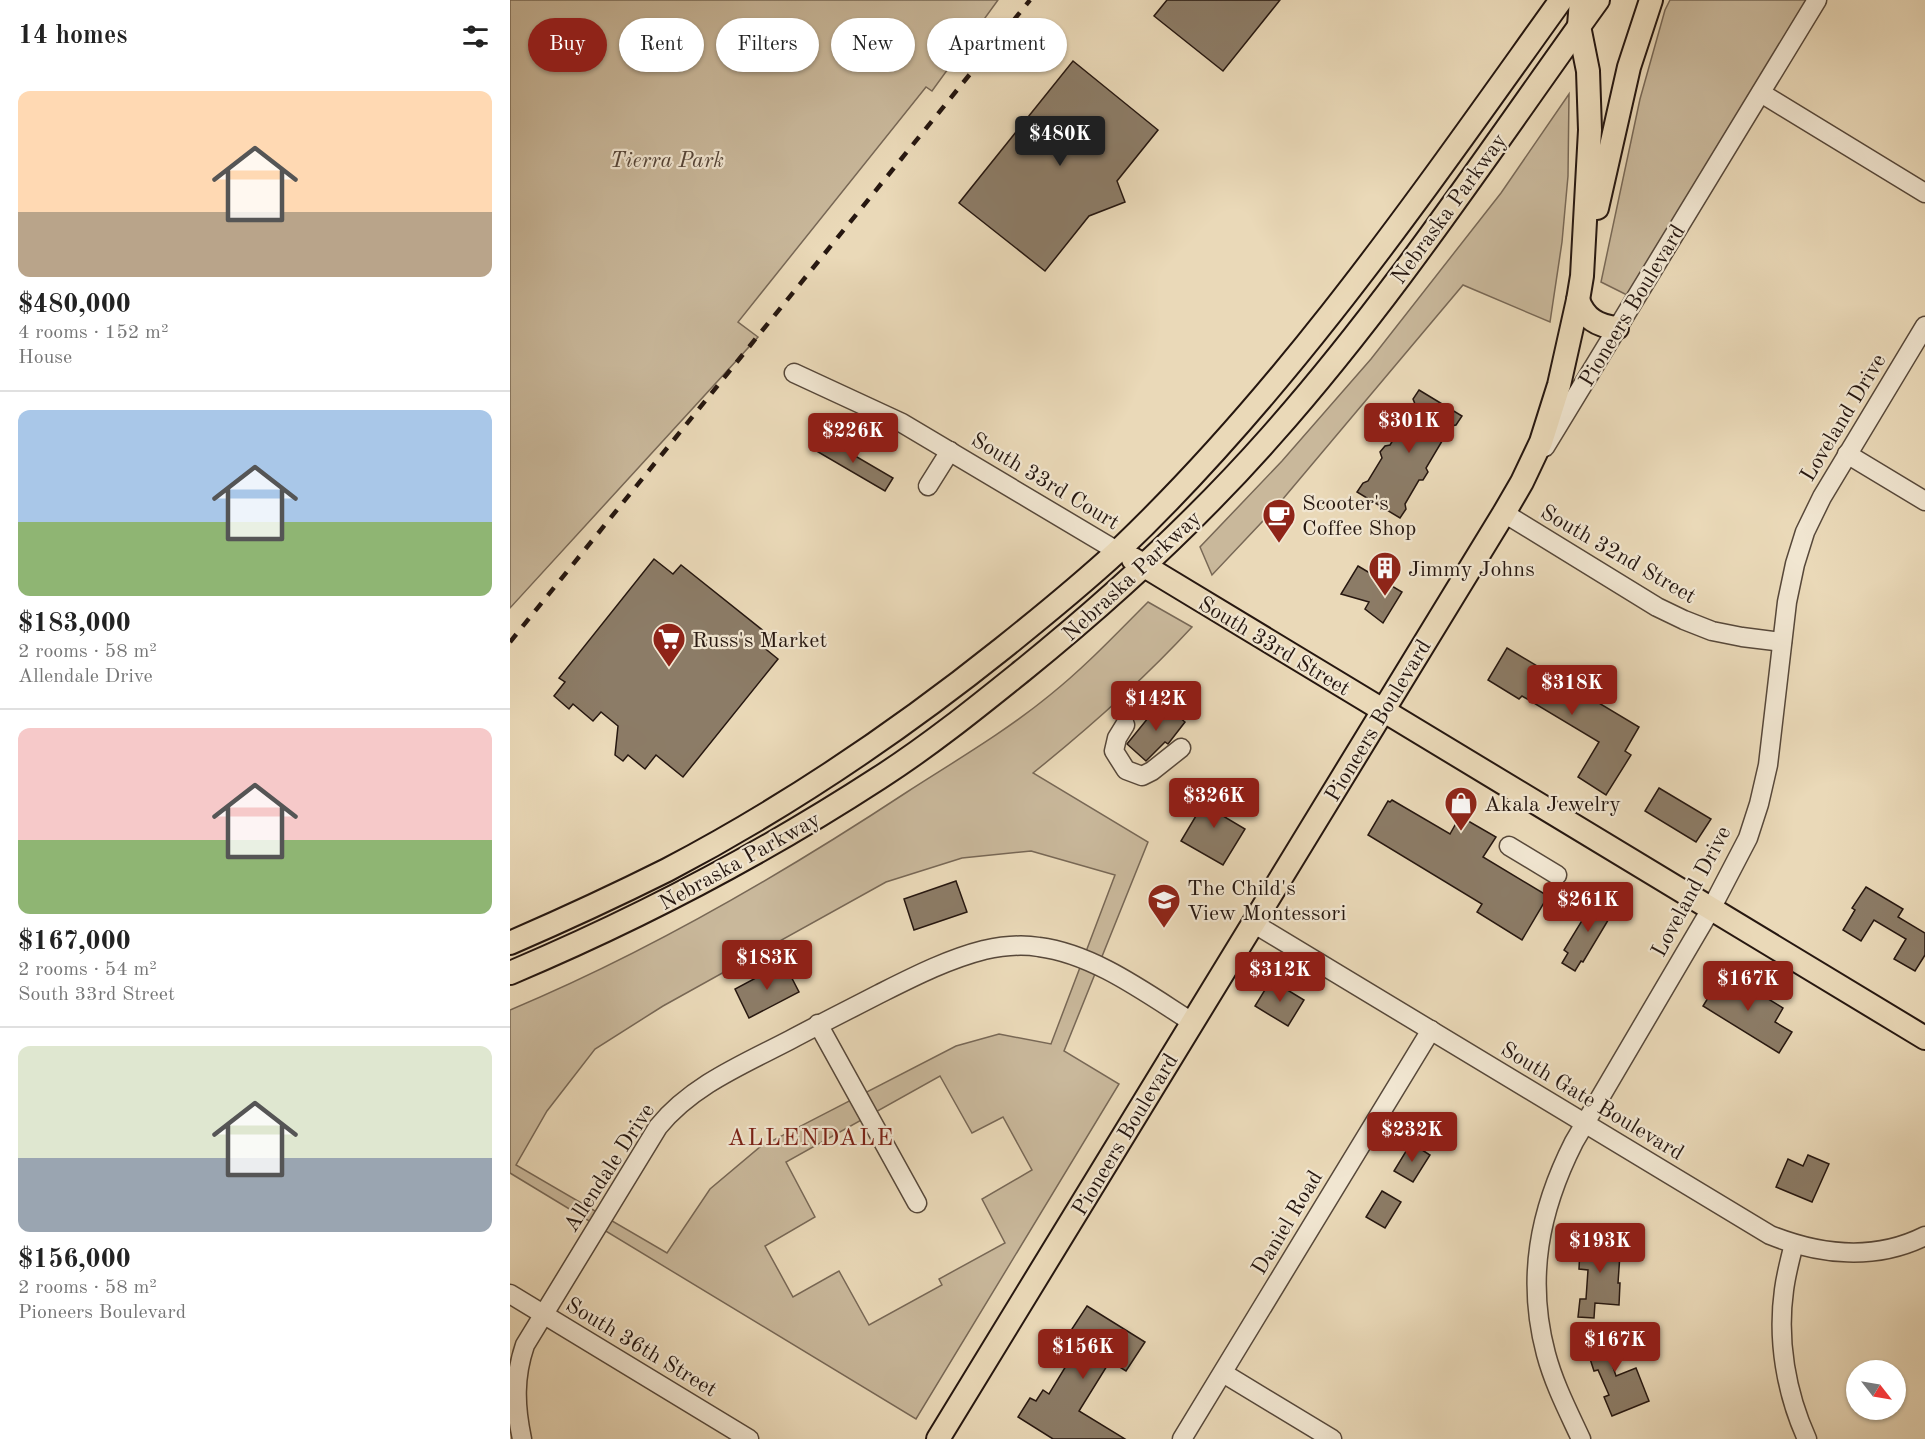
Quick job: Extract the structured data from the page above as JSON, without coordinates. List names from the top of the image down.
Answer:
{
  "streets": {
    "main road": ["Nebraska Parkway", "Pioneers Boulevard", "South 33rd Street"],
    "street": [
      "Loveland Drive",
      "South 33rd Court",
      "South 32nd Street",
      "South Gate Boulevard",
      "Allendale Drive",
      "Daniel Road",
      "South 36th Street"
    ]
  },
  "crossings": [
    ["Nebraska Parkway", "South 33rd Court"],
    ["Nebraska Parkway", "South 33rd Street"],
    ["Pioneers Boulevard", "South 32nd Street"],
    ["Pioneers Boulevard", "South 33rd Street"],
    ["Pioneers Boulevard", "South Gate Boulevard"],
    ["Pioneers Boulevard", "Allendale Drive"],
    ["Loveland Drive", "South 32nd Street"],
    ["Loveland Drive", "South 33rd Street"],
    ["Loveland Drive", "South Gate Boulevard"],
    ["South 33rd Court", "South 33rd Street"],
    ["South Gate Boulevard", "Daniel Road"],
    ["Allendale Drive", "South 36th Street"]
  ],
  "districts": ["ALLENDALE"],
  "parks": ["Tierra Park"],
  "places": {
    "cafe": ["Scooter's Coffee Shop"],
    "building": ["Jimmy Johns"],
    "supermarket": ["Russ's Market"],
    "shop": ["Akala Jewelry"],
    "school or university": ["The Child's View Montessori"]
  },
  "north": "bottom right",
  "page": {
    "heading": "14 homes",
    "chip": [
      "Buy",
      "Rent",
      "Filters",
      "New",
      "Apartment"
    ],
    "list": [
      {
        "name": "$480,000",
        "note": "4 rooms · 152 m² · House"
      },
      {
        "name": "$183,000",
        "note": "2 rooms · 58 m² · Allendale Drive"
      },
      {
        "name": "$167,000",
        "note": "2 rooms · 54 m² · South 33rd Street"
      },
      {
        "name": "$156,000",
        "note": "2 rooms · 58 m² · Pioneers Boulevard"
      }
    ],
    "price": [
      "$480K",
      "$301K",
      "$226K",
      "$318K",
      "$142K",
      "$326K",
      "$261K",
      "$183K",
      "$312K",
      "$167K",
      "$232K",
      "$193K",
      "$167K",
      "$156K"
    ]
  }
}
